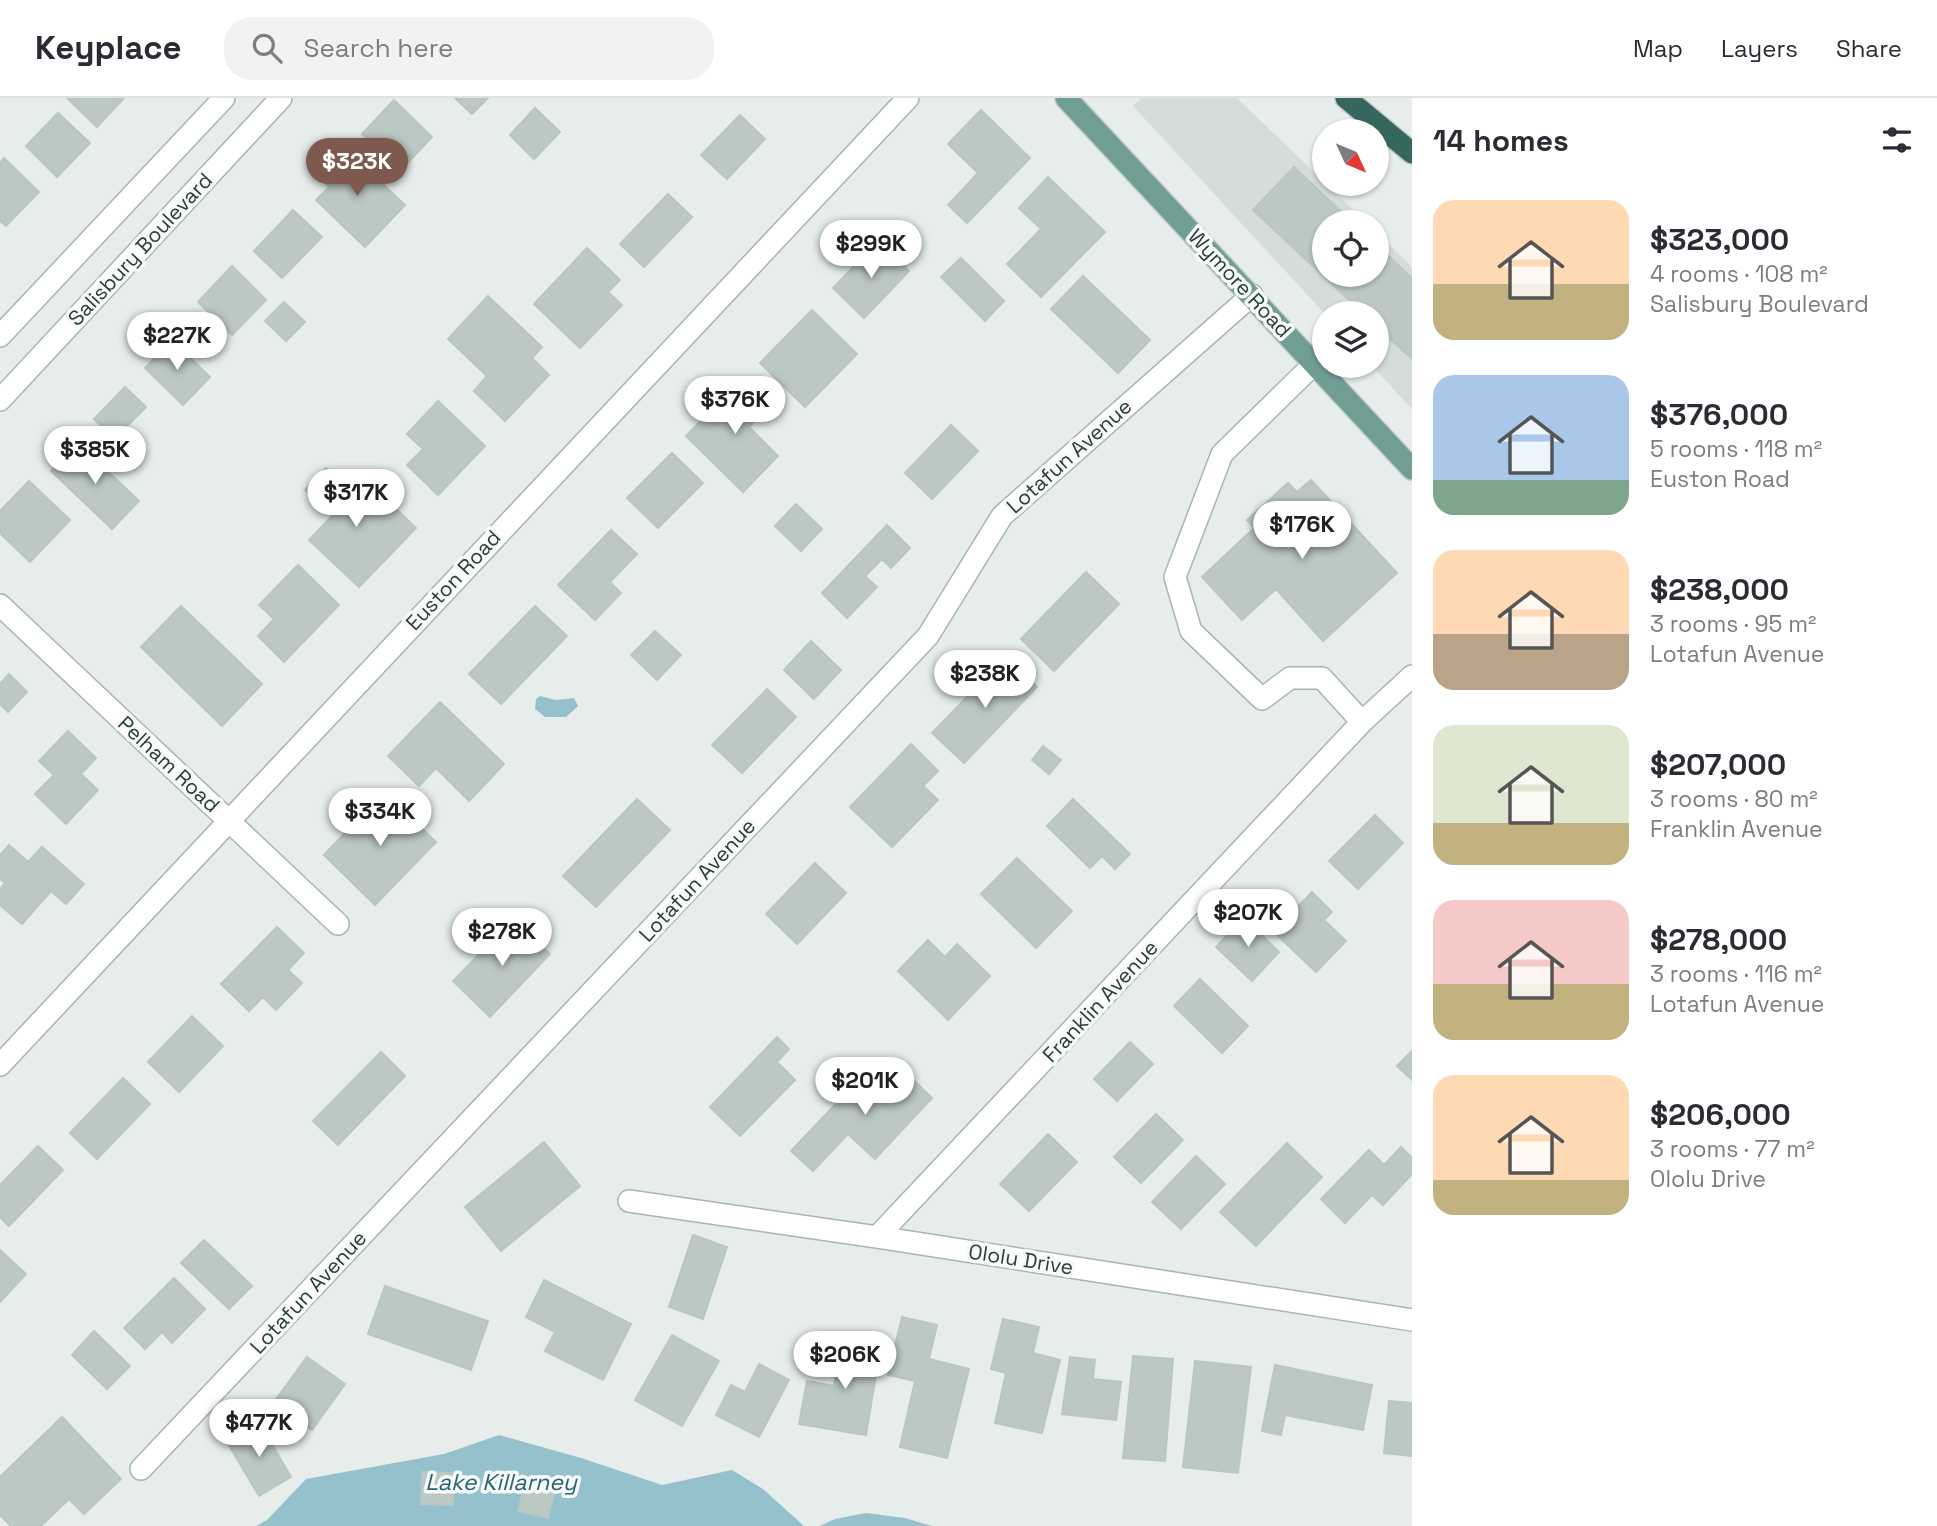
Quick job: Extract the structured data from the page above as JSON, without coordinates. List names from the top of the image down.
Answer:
{
  "streets": {
    "main road": ["Wymore Road"],
    "street": [
      "Salisbury Boulevard",
      "Lotafun Avenue",
      "Euston Road",
      "Pelham Road",
      "Franklin Avenue",
      "Ololu Drive"
    ]
  },
  "crossings": [
    ["Wymore Road", "Lotafun Avenue"],
    ["Euston Road", "Pelham Road"],
    ["Franklin Avenue", "Ololu Drive"]
  ],
  "water": ["Lake Killarney"],
  "north": "bottom right",
  "page": {
    "header": "Keyplace",
    "search": "Search here",
    "nav": ["Map", "Layers", "Share"],
    "heading": "14 homes",
    "price": [
      "$323K",
      "$299K",
      "$227K",
      "$376K",
      "$385K",
      "$317K",
      "$176K",
      "$238K",
      "$334K",
      "$207K",
      "$278K",
      "$201K",
      "$206K",
      "$477K"
    ],
    "list": [
      {
        "name": "$323,000",
        "note": "4 rooms · 108 m² · Salisbury Boulevard"
      },
      {
        "name": "$376,000",
        "note": "5 rooms · 118 m² · Euston Road"
      },
      {
        "name": "$238,000",
        "note": "3 rooms · 95 m² · Lotafun Avenue"
      },
      {
        "name": "$207,000",
        "note": "3 rooms · 80 m² · Franklin Avenue"
      },
      {
        "name": "$278,000",
        "note": "3 rooms · 116 m² · Lotafun Avenue"
      },
      {
        "name": "$206,000",
        "note": "3 rooms · 77 m² · Ololu Drive"
      }
    ]
  }
}
